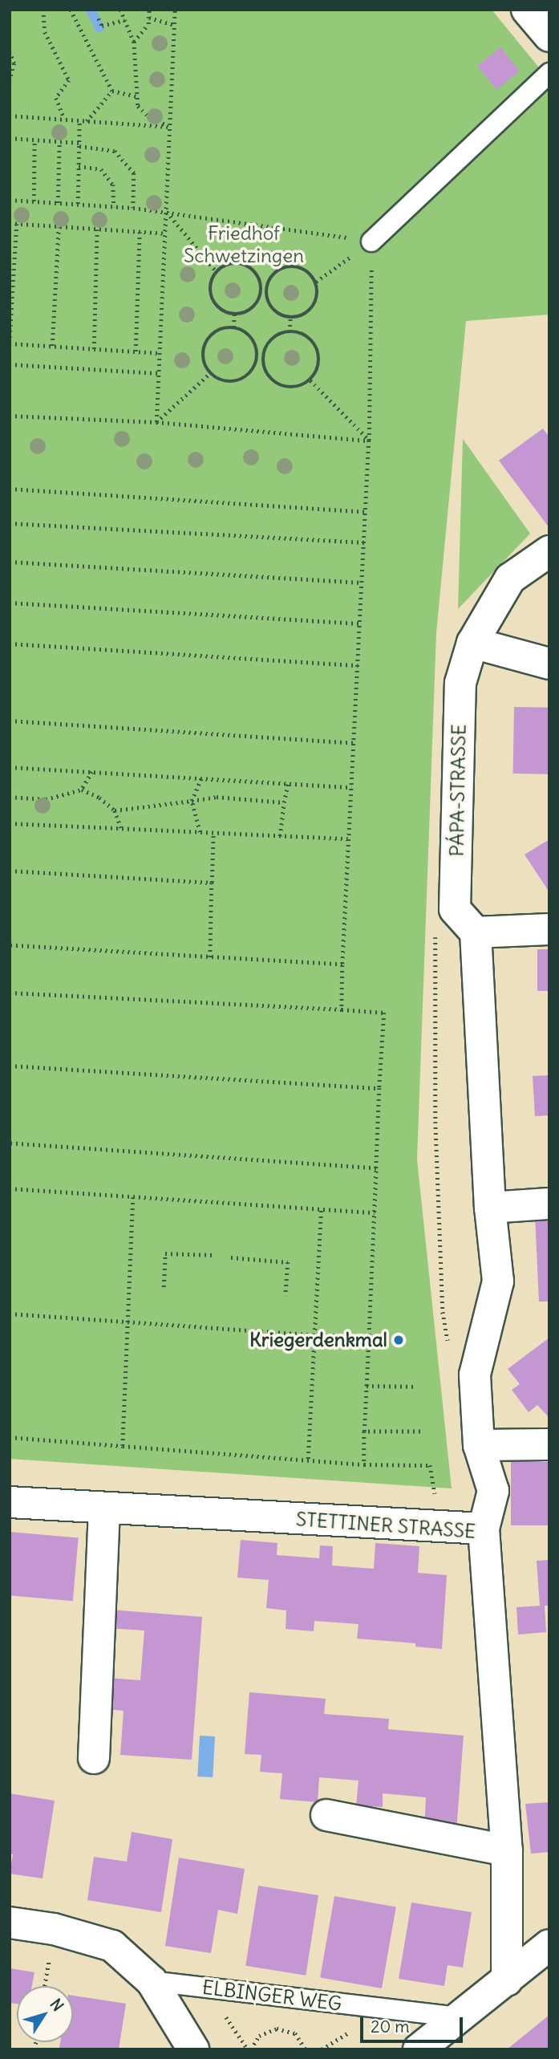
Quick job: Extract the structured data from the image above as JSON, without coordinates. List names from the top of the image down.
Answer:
{
  "streets": {
    "street": ["PÁPA-STRASSE", "STETTINER STRASSE"],
    "lane": ["ELBINGER WEG"]
  },
  "parks": ["Friedhof Schwetzingen"],
  "places": ["Kriegerdenkmal"],
  "scale_bar": "20 m",
  "north": "top right"
}
